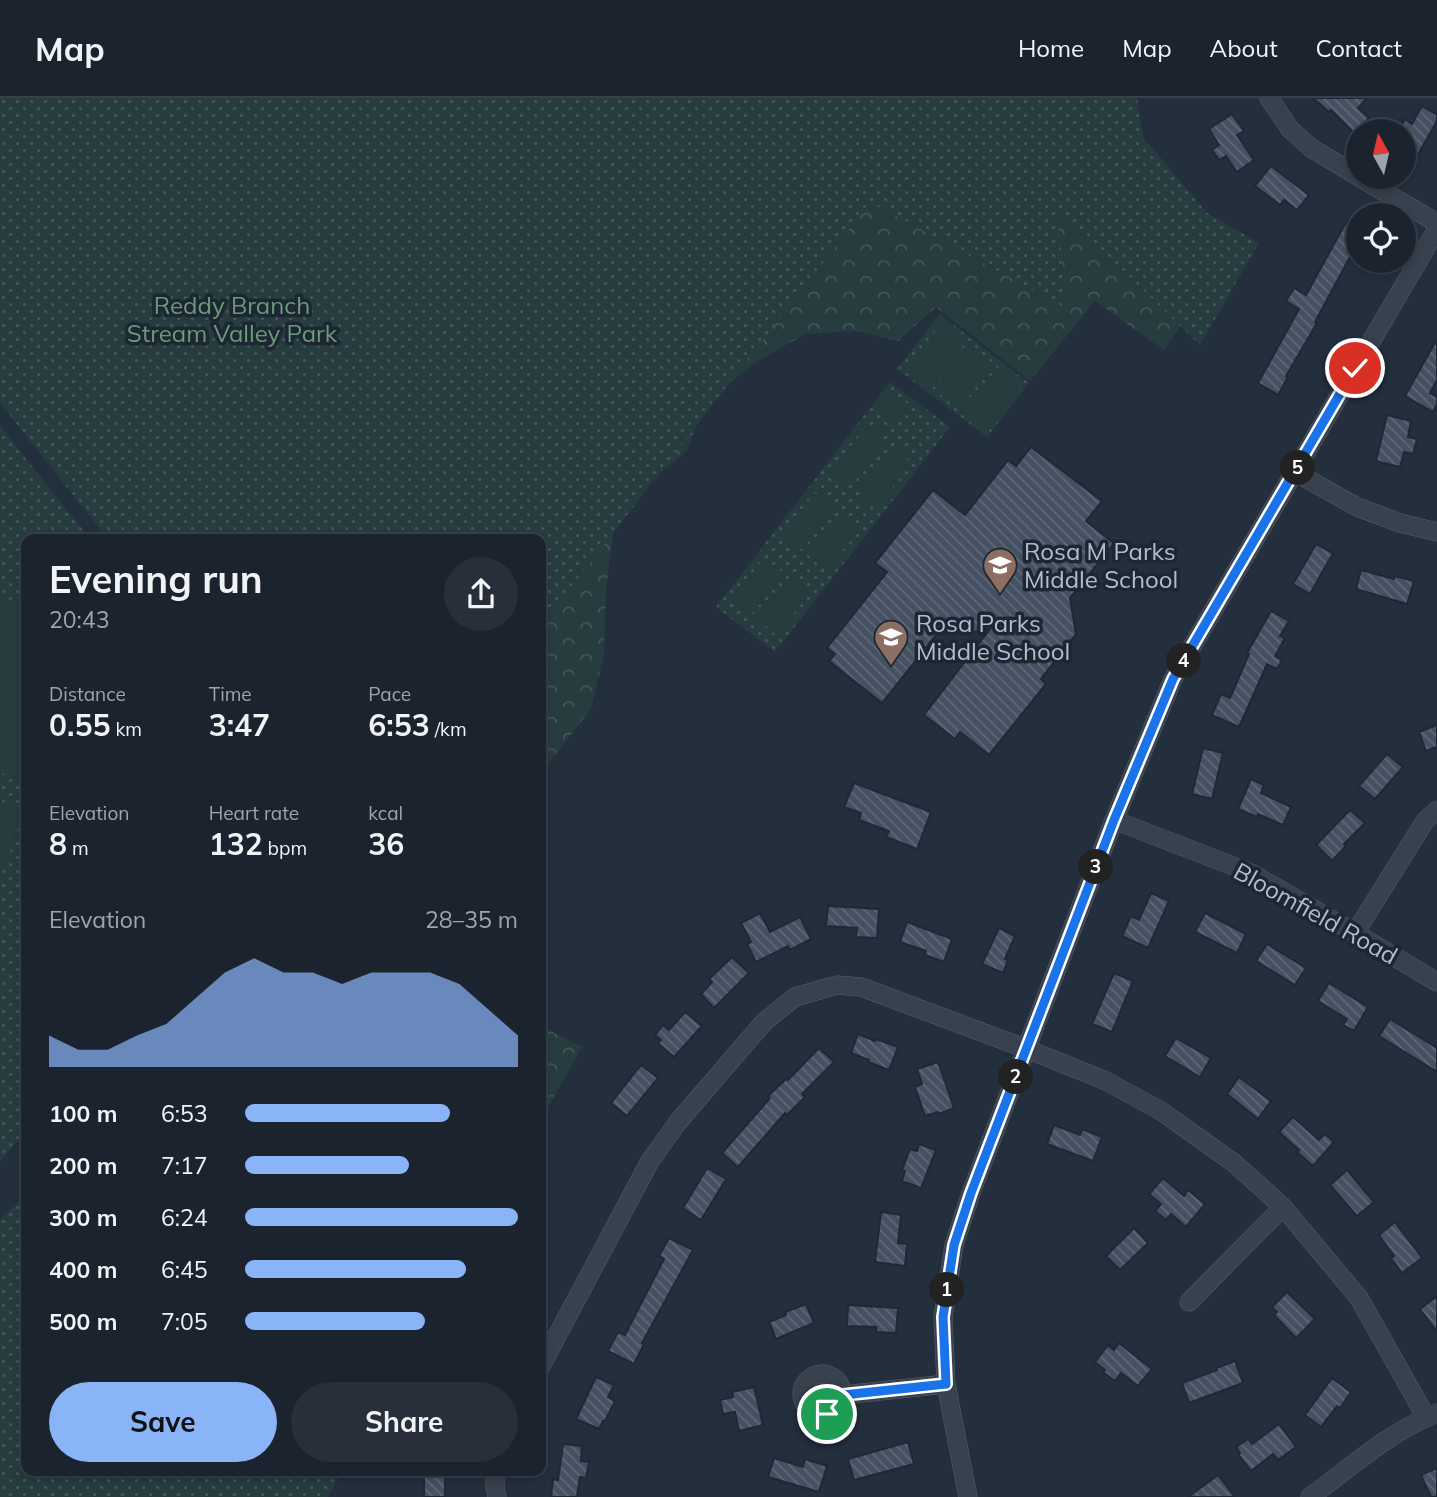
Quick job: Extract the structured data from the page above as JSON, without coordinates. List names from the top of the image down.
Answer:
{
  "streets": {
    "street": ["Bloomfield Road"]
  },
  "parks": ["Reddy Branch Stream Valley Park"],
  "places": {
    "school or university": ["Rosa M Parks Middle School", "Rosa Parks Middle School"]
  },
  "north": "top",
  "page": {
    "header": "Map",
    "nav": [
      "Home",
      "Map",
      "About",
      "Contact"
    ],
    "pins": [
      "5",
      "4",
      "3",
      "2",
      "1"
    ],
    "heading": ["Evening run", "20:43"],
    "stats": [
      ["Distance", "0.55 km"],
      ["Time", "3:47"],
      ["Pace", "6:53 /km"],
      ["Elevation", "8 m"],
      ["Heart rate", "132 bpm"],
      ["kcal", "36"]
    ],
    "chart": ["Elevation", "28–35 m"],
    "list": [
      {
        "name": "100 m",
        "note": "6:53"
      },
      {
        "name": "200 m",
        "note": "7:17"
      },
      {
        "name": "300 m",
        "note": "6:24"
      },
      {
        "name": "400 m",
        "note": "6:45"
      },
      {
        "name": "500 m",
        "note": "7:05"
      }
    ],
    "buttons": ["Save", "Share"]
  }
}
